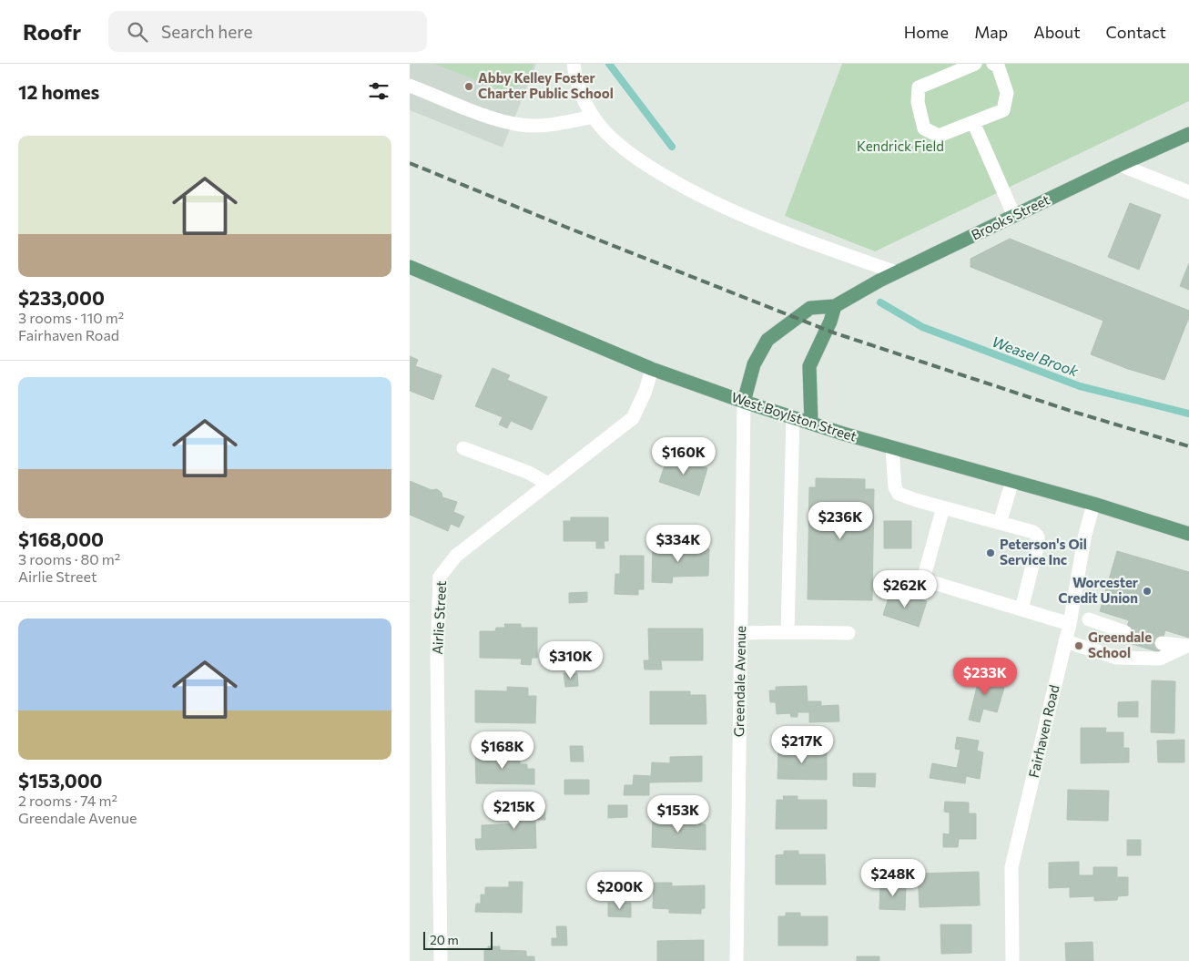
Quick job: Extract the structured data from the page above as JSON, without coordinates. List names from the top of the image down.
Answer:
{
  "streets": {
    "main road": ["Brooks Street", "West Boylston Street"],
    "street": ["Airlie Street", "Greendale Avenue", "Fairhaven Road"]
  },
  "crossings": [
    ["Brooks Street", "West Boylston Street"],
    ["Brooks Street", "Greendale Avenue"],
    ["West Boylston Street", "Airlie Street"],
    ["West Boylston Street", "Greendale Avenue"],
    ["West Boylston Street", "Fairhaven Road"]
  ],
  "water": ["Weasel Brook"],
  "parks": ["Kendrick Field"],
  "places": [
    "Abby Kelley Foster Charter Public School",
    "Peterson's Oil Service Inc",
    "Worcester Credit Union",
    "Greendale School"
  ],
  "scale_bar": "20 m",
  "page": {
    "header": "Roofr",
    "search": "Search here",
    "nav": [
      "Home",
      "Map",
      "About",
      "Contact"
    ],
    "heading": "12 homes",
    "list": [
      {
        "name": "$233,000",
        "note": "3 rooms · 110 m² · Fairhaven Road"
      },
      {
        "name": "$168,000",
        "note": "3 rooms · 80 m² · Airlie Street"
      },
      {
        "name": "$153,000",
        "note": "2 rooms · 74 m² · Greendale Avenue"
      }
    ],
    "price": [
      "$160K",
      "$236K",
      "$334K",
      "$262K",
      "$310K",
      "$233K",
      "$217K",
      "$168K",
      "$215K",
      "$153K",
      "$248K",
      "$200K"
    ],
    "scale": "20 m"
  }
}
